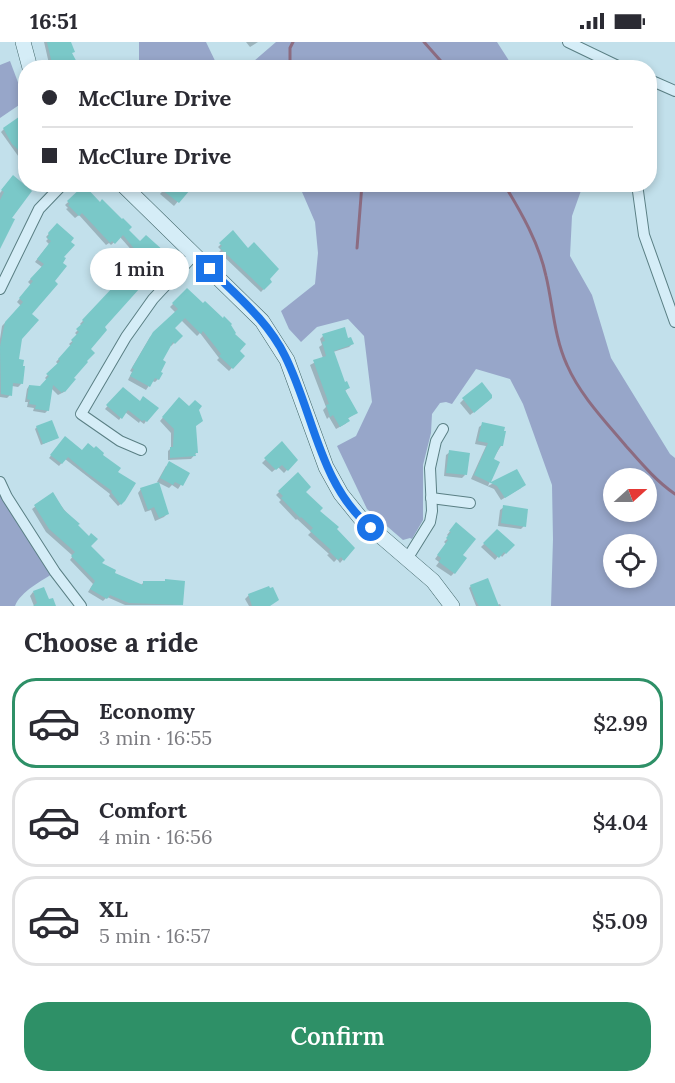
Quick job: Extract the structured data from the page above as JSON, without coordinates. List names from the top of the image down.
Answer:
{
  "north": "right",
  "page": {
    "status": "16:51",
    "banner": ["McClure Drive", "McClure Drive"],
    "bubble": "1 min",
    "heading": "Choose a ride",
    "list": [
      {
        "name": "Economy",
        "note": "3 min · 16:55",
        "value": "$2.99"
      },
      {
        "name": "Comfort",
        "note": "4 min · 16:56",
        "value": "$4.04"
      },
      {
        "name": "XL",
        "note": "5 min · 16:57",
        "value": "$5.09"
      }
    ],
    "buttons": "Confirm"
  }
}
